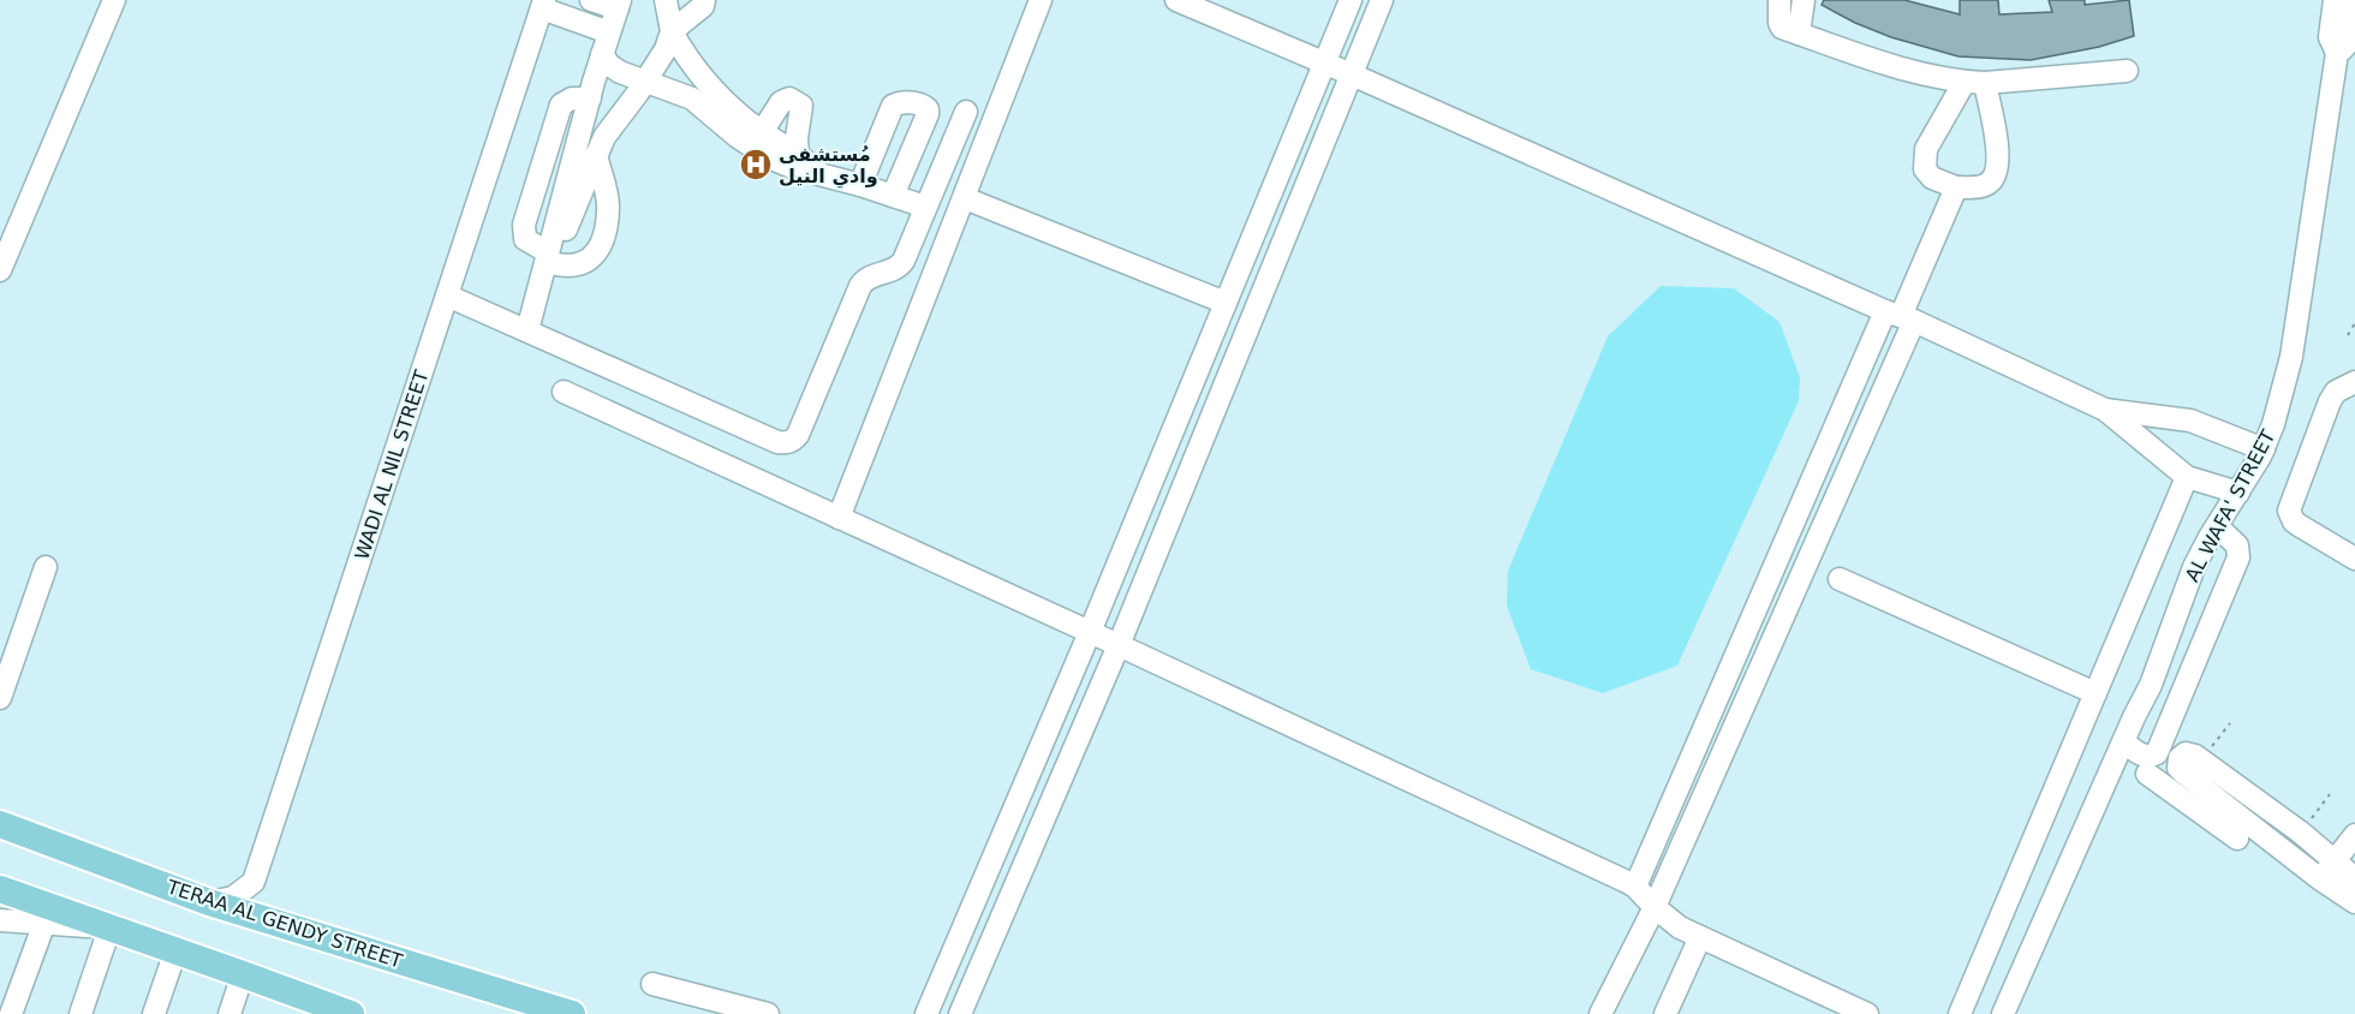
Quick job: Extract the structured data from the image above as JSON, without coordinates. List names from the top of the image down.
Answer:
{
  "streets": {
    "main road": ["TERAA AL GENDY STREET"],
    "street": ["WADI AL NIL STREET", "AL WAFA' STREET"]
  },
  "crossings": [
    ["WADI AL NIL STREET", "TERAA AL GENDY STREET"]
  ],
  "places": {
    "hospital": ["مُستشفى وادي النيل"]
  }
}
